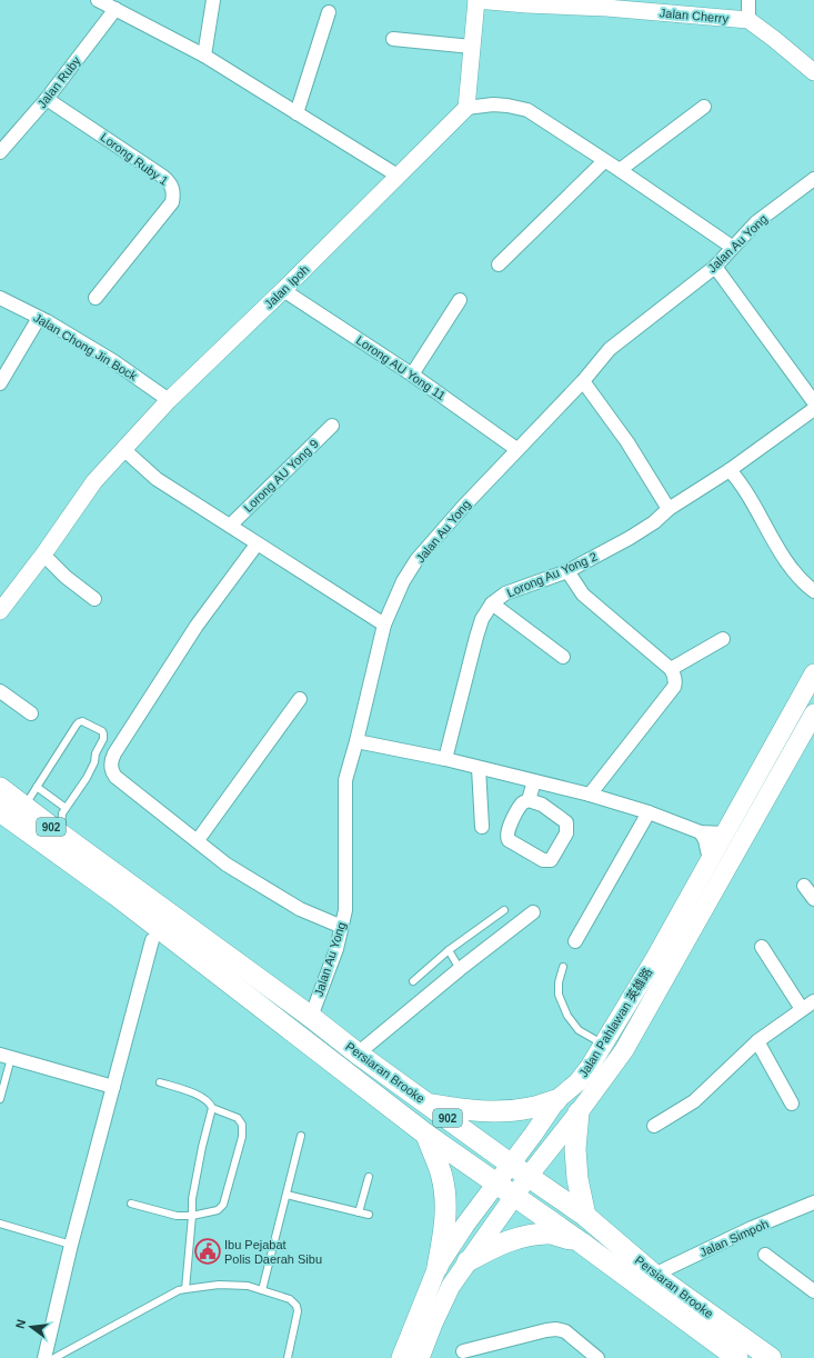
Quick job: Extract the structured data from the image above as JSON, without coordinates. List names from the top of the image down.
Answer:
{
  "streets": {
    "main road": ["902", "Jalan Pahlawan 英雄路", "Persiaran Brooke"],
    "street": [
      "Jalan Cherry",
      "Jalan Ruby",
      "Lorong Ruby 1",
      "Jalan Au Yong",
      "Jalan Ipoh",
      "Jalan Chong Jin Bock",
      "Lorong AU Yong 11",
      "Lorong AU Yong 9",
      "Lorong Au Yong 2",
      "Jalan Simpoh"
    ]
  },
  "crossings": [
    ["Jalan Ruby", "Lorong Ruby 1"],
    ["Jalan Au Yong", "Lorong AU Yong 11"],
    ["Jalan Au Yong", "Persiaran Brooke"],
    ["Jalan Ipoh", "Jalan Chong Jin Bock"],
    ["Jalan Ipoh", "Lorong AU Yong 11"],
    ["Jalan Pahlawan 英雄路", "Persiaran Brooke"],
    ["Persiaran Brooke", "Jalan Simpoh"]
  ],
  "places": {
    "public building": ["Ibu Pejabat Polis Daerah Sibu"]
  },
  "north": "left"
}
